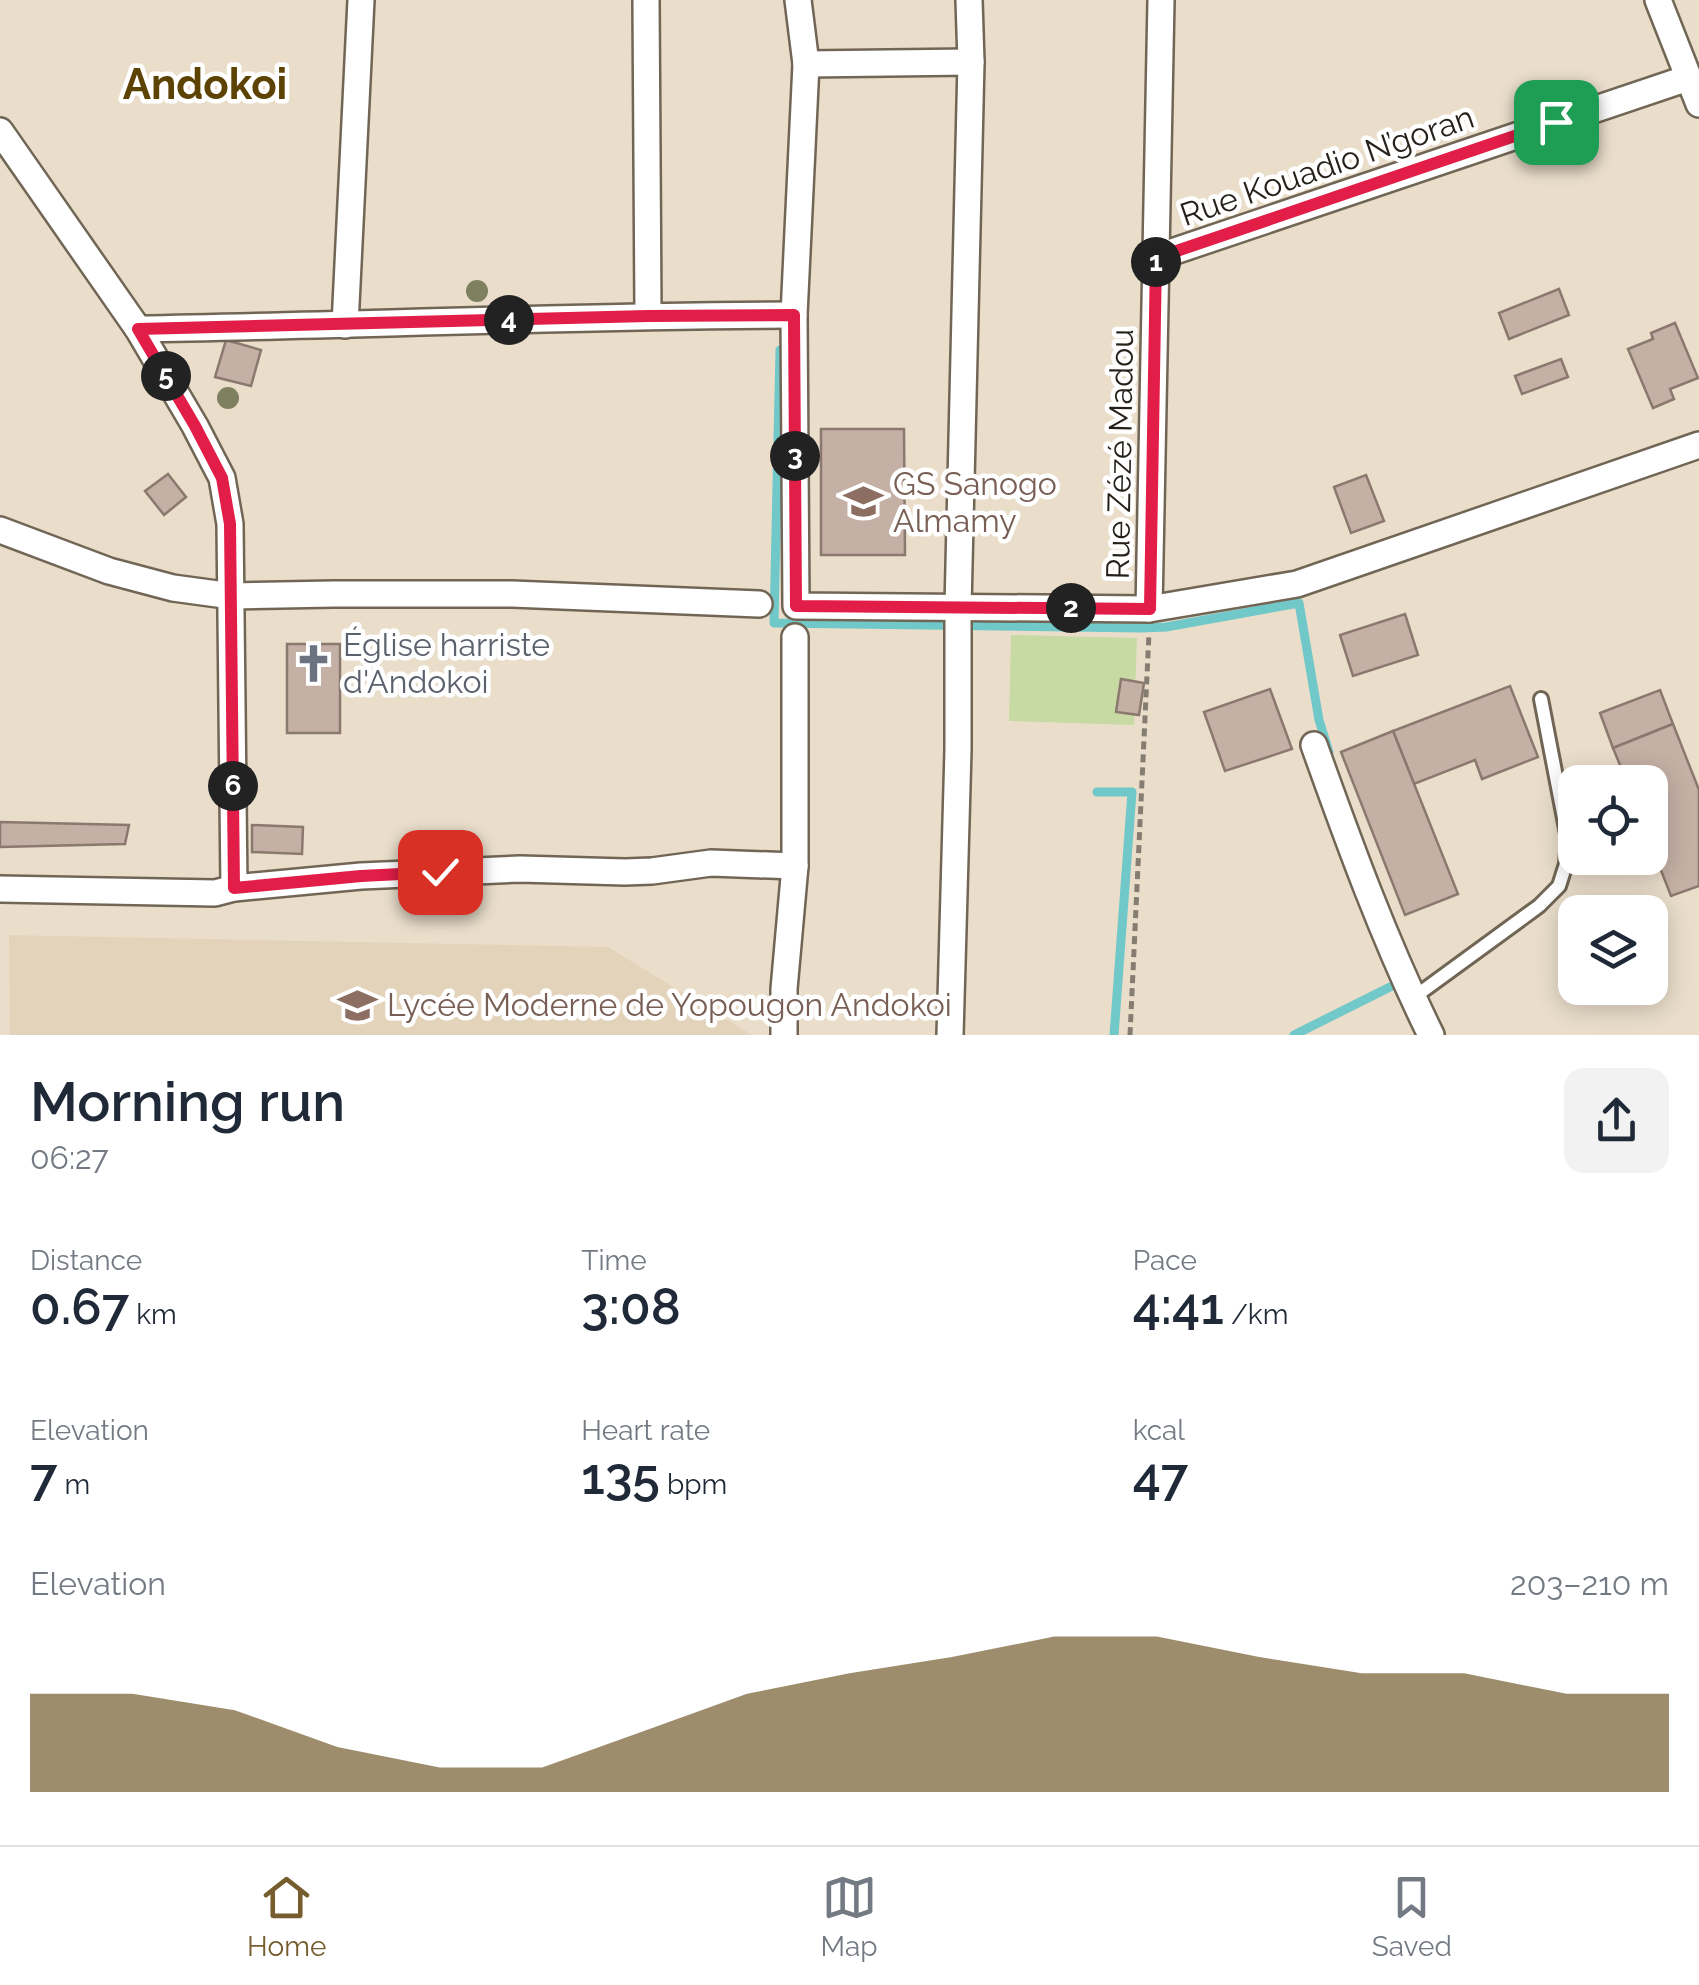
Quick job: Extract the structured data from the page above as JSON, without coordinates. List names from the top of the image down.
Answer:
{
  "streets": {
    "street": ["Rue Kouadio N’goran", "Rue Zézé Madou"]
  },
  "crossings": [
    ["Rue Kouadio N’goran", "Rue Zézé Madou"]
  ],
  "districts": ["Andokoi"],
  "places": {
    "school or university": ["GS Sanogo Almamy", "Lycée Moderne de Yopougon Andokoi"],
    "church": ["Église harriste d'Andokoi"]
  },
  "page": {
    "pins": [
      "1",
      "4",
      "5",
      "3",
      "2",
      "6"
    ],
    "heading": ["Morning run", "06:27"],
    "stats": [
      ["Distance", "0.67 km"],
      ["Time", "3:08"],
      ["Pace", "4:41 /km"],
      ["Elevation", "7 m"],
      ["Heart rate", "135 bpm"],
      ["kcal", "47"]
    ],
    "chart": ["Elevation", "203–210 m"],
    "tabs": ["Home", "Map", "Saved"]
  }
}
